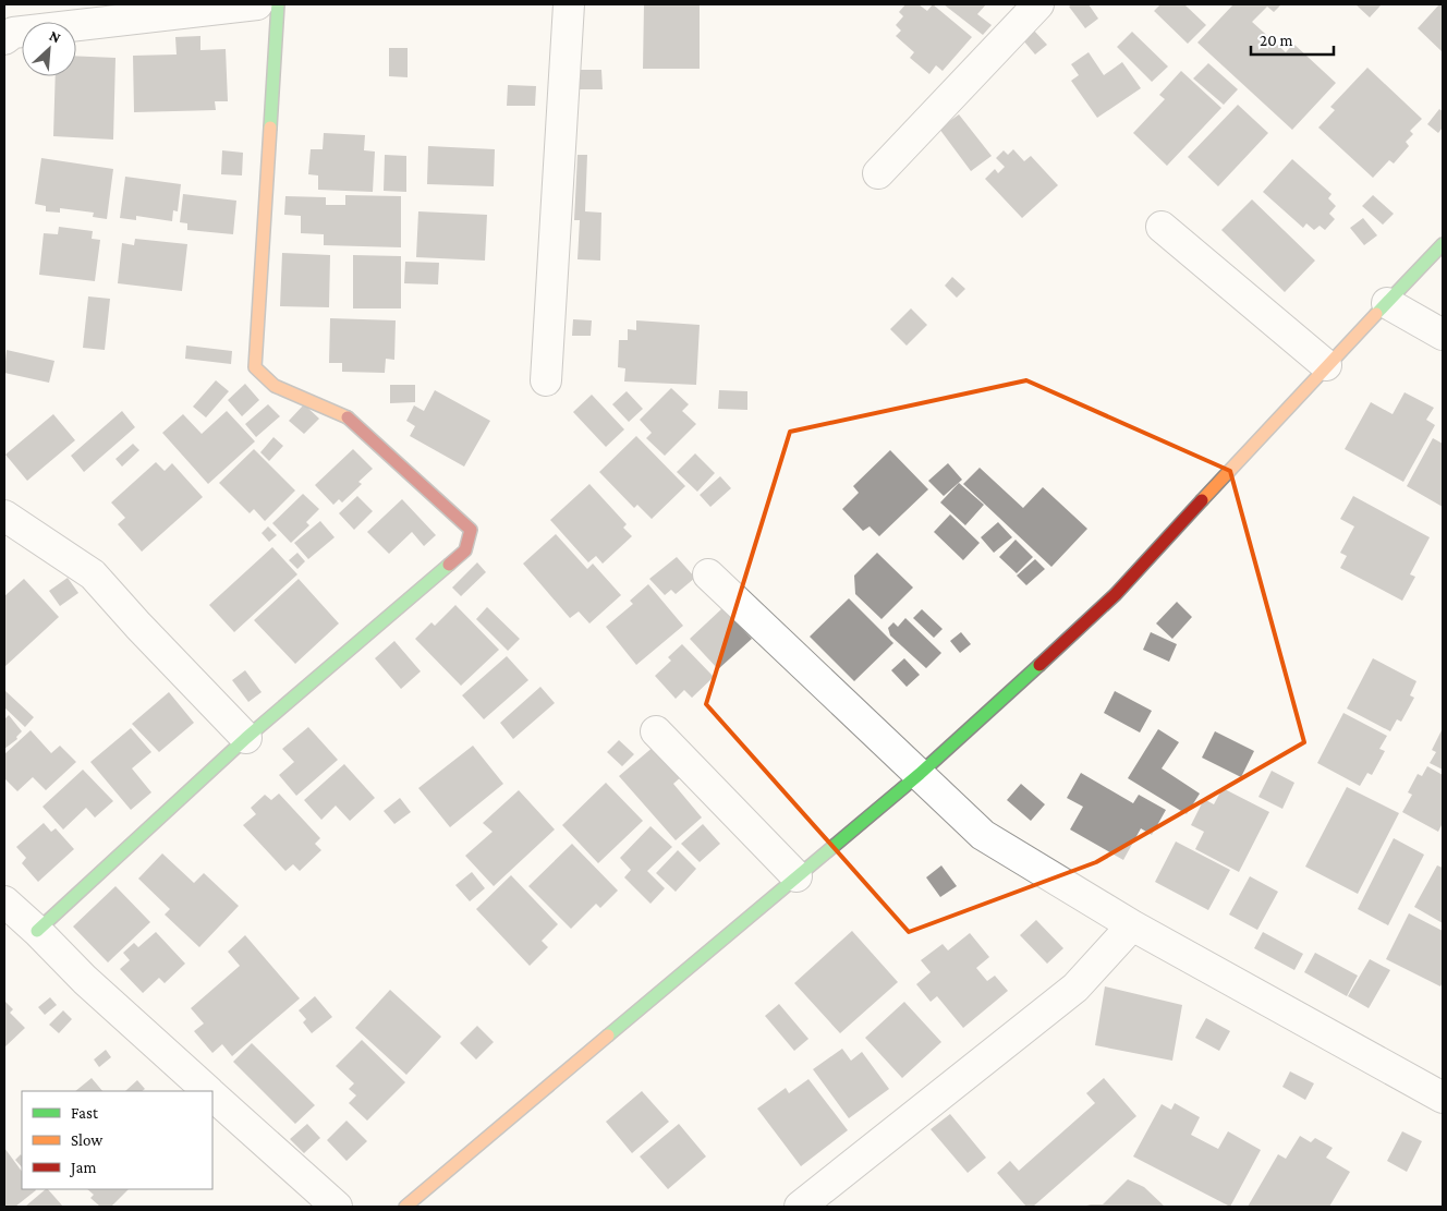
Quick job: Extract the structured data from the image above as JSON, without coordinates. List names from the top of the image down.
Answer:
{
  "legend": ["Fast", "Slow", "Jam"],
  "scale_bar": "20 m",
  "north": "top right"
}
